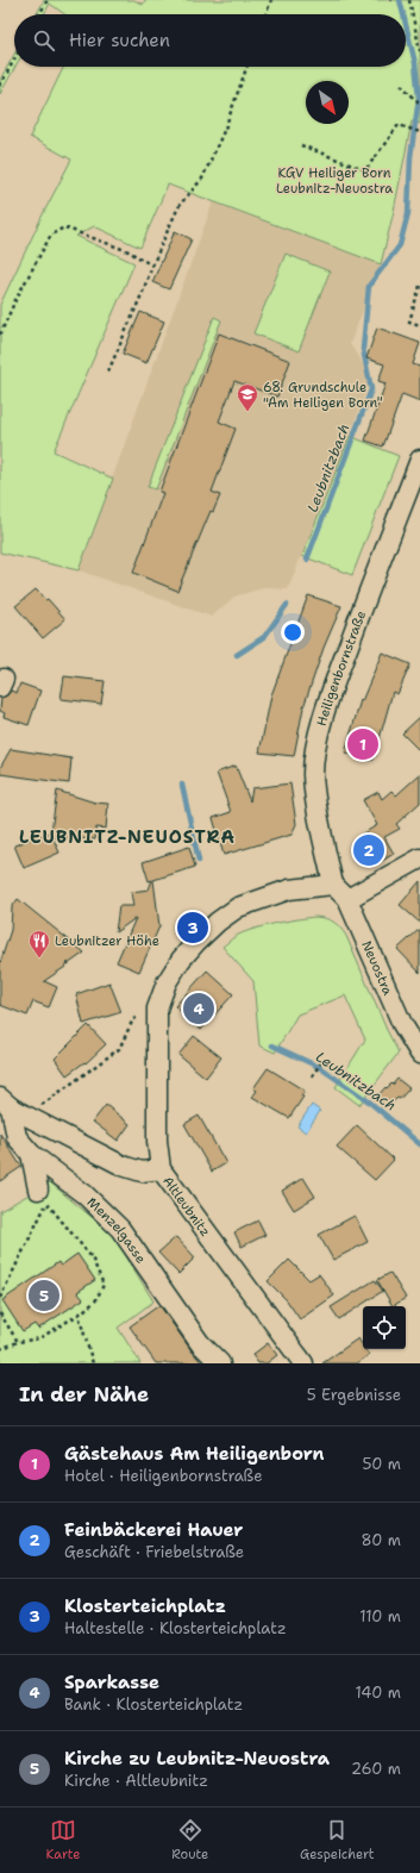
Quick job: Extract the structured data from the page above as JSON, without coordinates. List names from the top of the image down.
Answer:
{
  "streets": {
    "street": [
      "Heiligenbornstraße",
      "Neuostra",
      "Altleubnitz",
      "Menzelgasse"
    ]
  },
  "crossings": [
    ["Heiligenbornstraße", "Neuostra"],
    ["Altleubnitz", "Menzelgasse"]
  ],
  "districts": ["LEUBNITZ-NEUOSTRA"],
  "water": ["Leubnitzbach"],
  "parks": ["KGV Heiliger Born Leubnitz-Neuostra"],
  "places": {
    "school or university": ["68. Grundschule \"Am Heiligen Born\""],
    "restaurant": ["Leubnitzer Höhe"]
  },
  "north": "bottom right",
  "page": {
    "search": "Hier suchen",
    "pins": [
      "1",
      "2",
      "3",
      "4",
      "5"
    ],
    "heading": ["In der Nähe", "5 Ergebnisse"],
    "list": [
      {
        "mark": "1",
        "name": "Gästehaus Am Heiligenborn",
        "note": "Hotel · Heiligenbornstraße",
        "value": "50 m"
      },
      {
        "mark": "2",
        "name": "Feinbäckerei Hauer",
        "note": "Geschäft · Friebelstraße",
        "value": "80 m"
      },
      {
        "mark": "3",
        "name": "Klosterteichplatz",
        "note": "Haltestelle · Klosterteichplatz",
        "value": "110 m"
      },
      {
        "mark": "4",
        "name": "Sparkasse",
        "note": "Bank · Klosterteichplatz",
        "value": "140 m"
      },
      {
        "mark": "5",
        "name": "Kirche zu Leubnitz-Neuostra",
        "note": "Kirche · Altleubnitz",
        "value": "260 m"
      }
    ],
    "nav": ["Karte", "Route", "Gespeichert"]
  }
}
